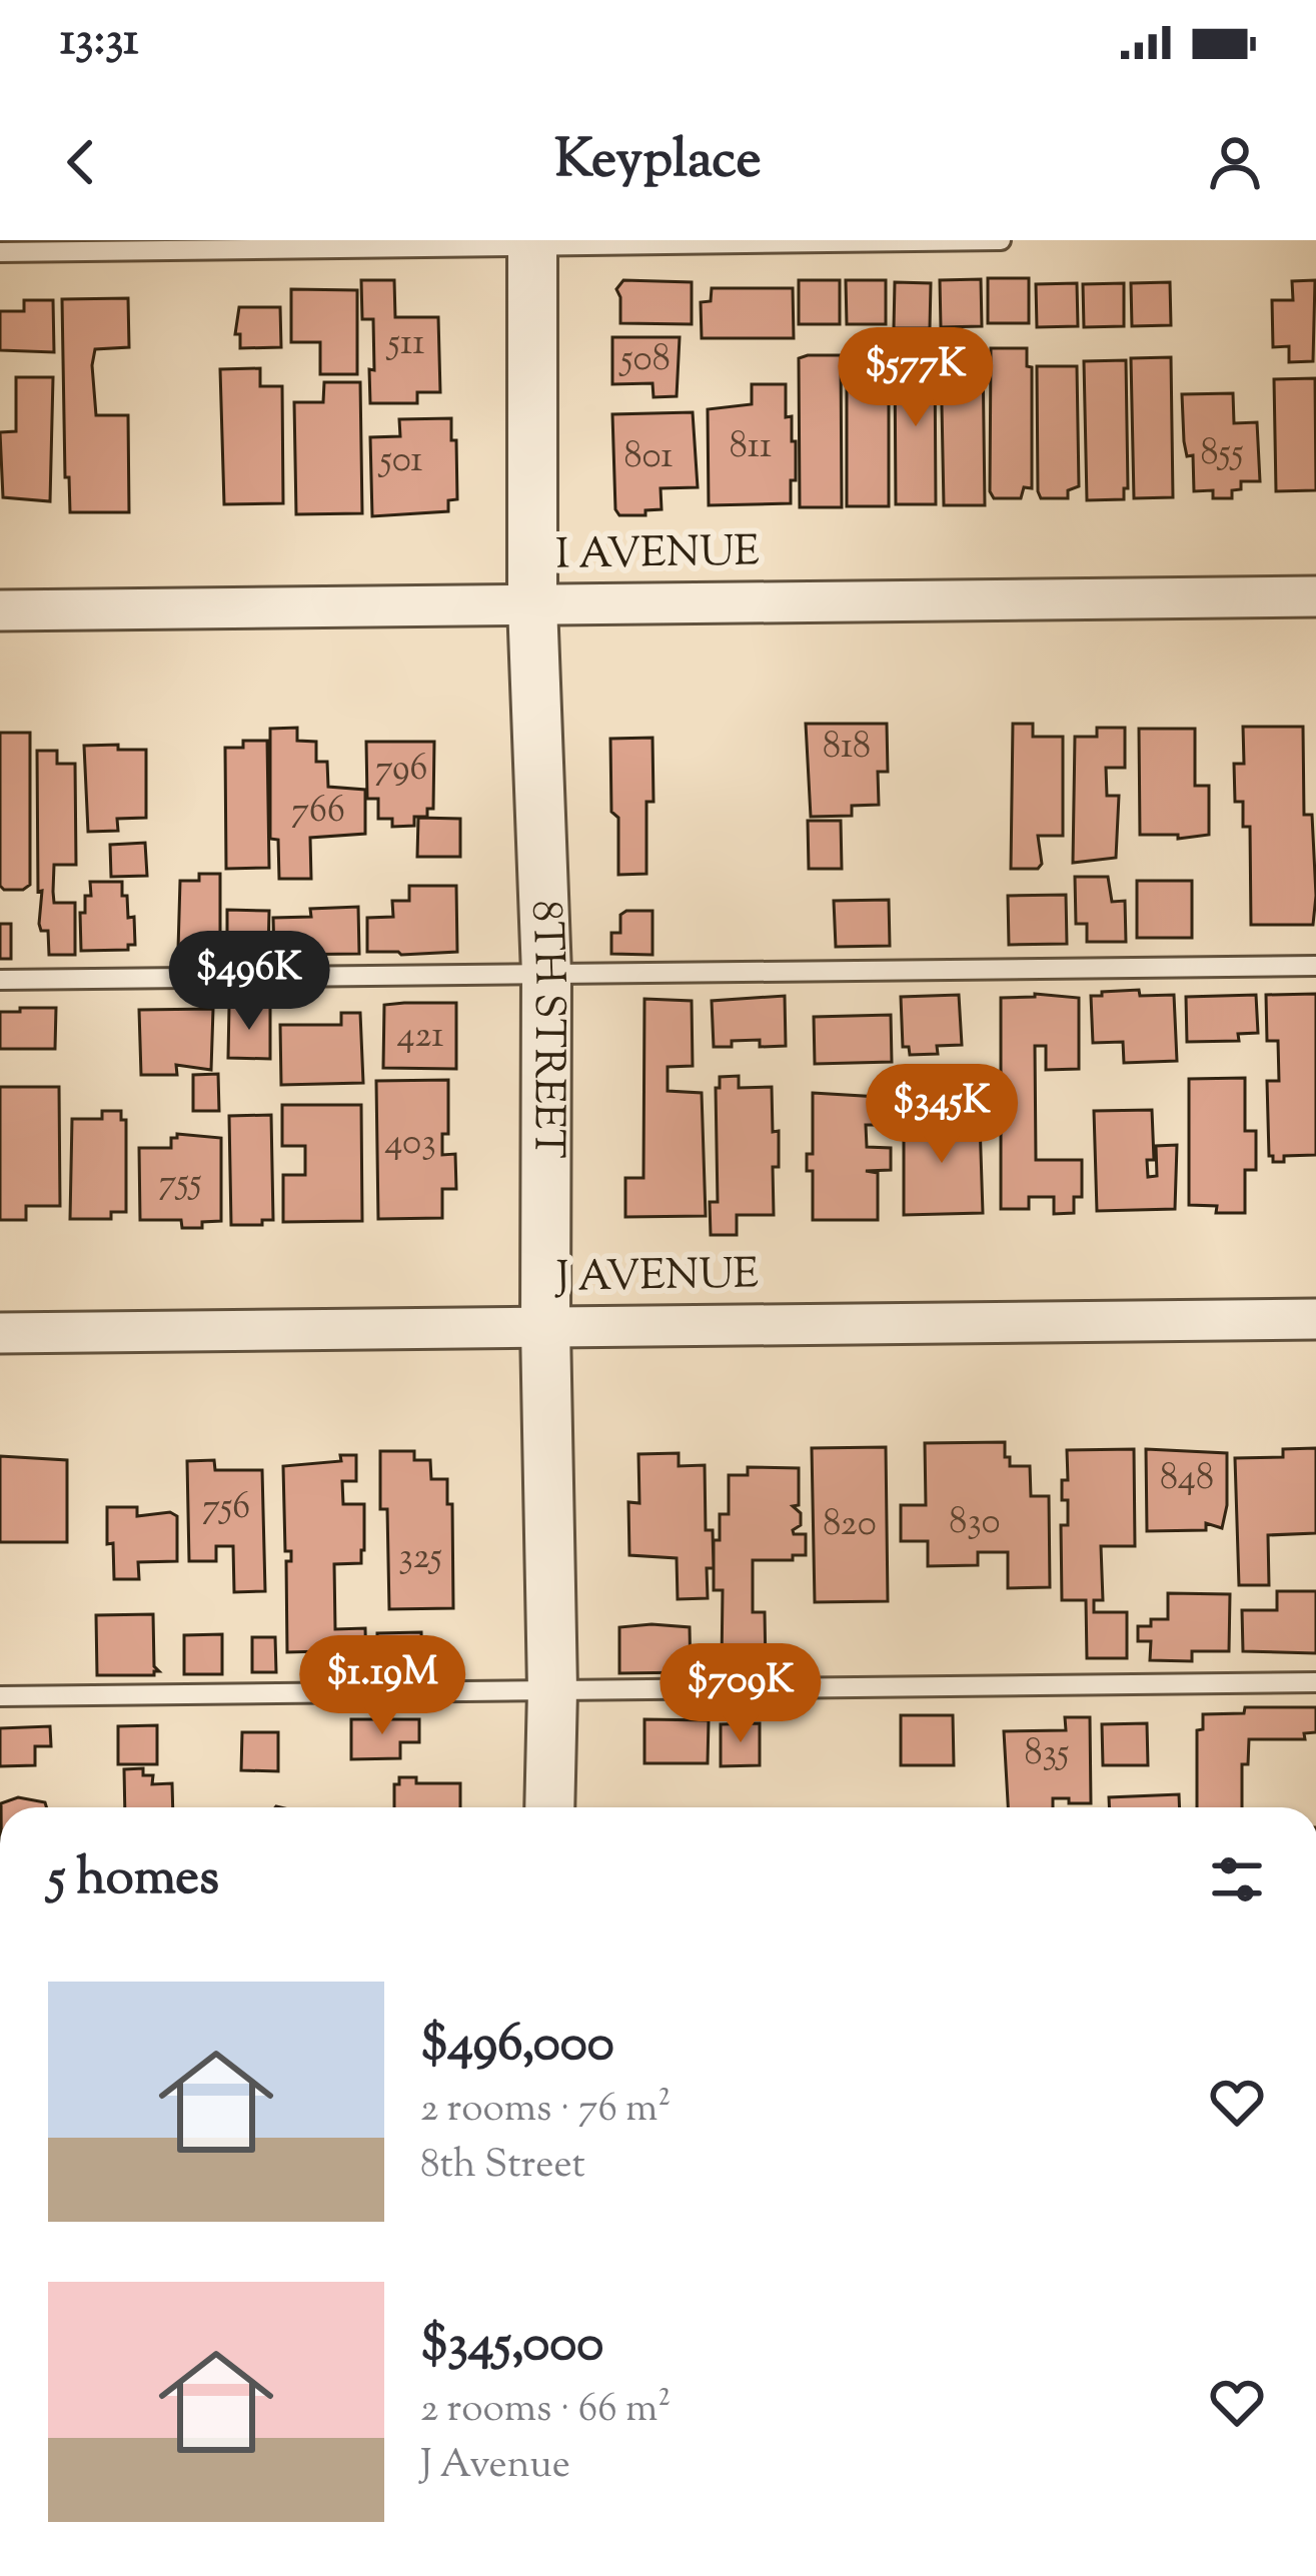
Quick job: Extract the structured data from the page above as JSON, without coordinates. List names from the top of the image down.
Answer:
{
  "streets": {
    "street": ["I AVENUE", "8TH STREET", "J AVENUE"]
  },
  "crossings": [
    ["I AVENUE", "8TH STREET"],
    ["8TH STREET", "J AVENUE"]
  ],
  "house_numbers": [
    "511",
    "508",
    "811",
    "855",
    "801",
    "501",
    "818",
    "796",
    "766",
    "421",
    "403",
    "755",
    "848",
    "756",
    "830",
    "820",
    "325",
    "835"
  ],
  "page": {
    "status": "13:31",
    "header": "Keyplace",
    "price": [
      "$577K",
      "$496K",
      "$345K",
      "$1.19M",
      "$709K"
    ],
    "heading": "5 homes",
    "list": [
      {
        "name": "$496,000",
        "note": "2 rooms · 76 m² · 8th Street"
      },
      {
        "name": "$345,000",
        "note": "2 rooms · 66 m² · J Avenue"
      }
    ]
  }
}
